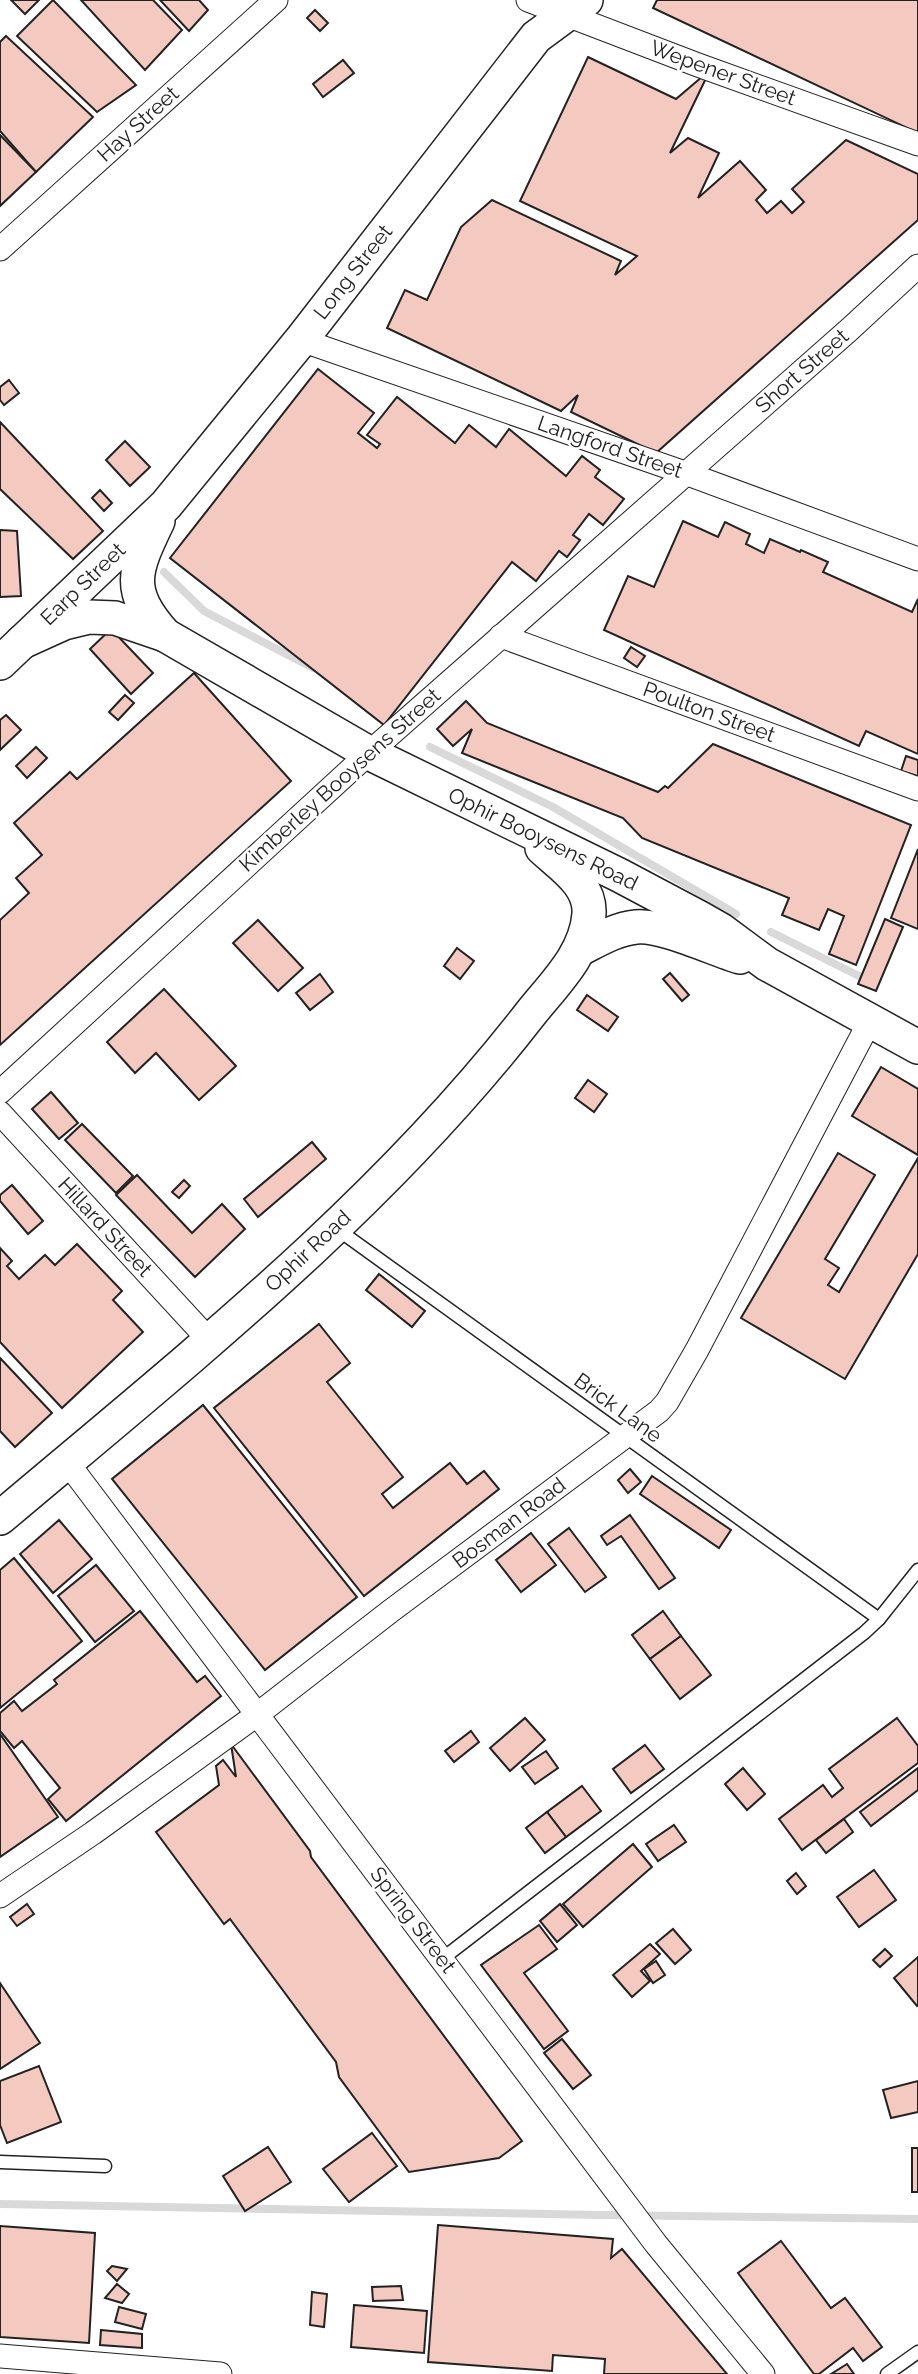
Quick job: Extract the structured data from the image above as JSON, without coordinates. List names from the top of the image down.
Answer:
{
  "streets": {
    "main road": [
      "Long Street",
      "Earp Street",
      "Ophir Booysens Road",
      "Ophir Road"
    ],
    "street": [
      "Wepener Street",
      "Hay Street",
      "Short Street",
      "Langford Street",
      "Poulton Street",
      "Kimberley Booysens Street",
      "Hillard Street",
      "Bosman Road",
      "Spring Street"
    ],
    "lane": ["Brick Lane"]
  },
  "crossings": [
    ["Wepener Street", "Long Street"],
    ["Long Street", "Langford Street"],
    ["Long Street", "Earp Street"],
    ["Short Street", "Langford Street"],
    ["Short Street", "Kimberley Booysens Street"],
    ["Langford Street", "Kimberley Booysens Street"],
    ["Poulton Street", "Kimberley Booysens Street"],
    ["Kimberley Booysens Street", "Ophir Booysens Road"],
    ["Ophir Booysens Road", "Bosman Road"],
    ["Hillard Street", "Ophir Road"],
    ["Ophir Road", "Brick Lane"],
    ["Ophir Road", "Spring Street"],
    ["Brick Lane", "Bosman Road"],
    ["Bosman Road", "Spring Street"]
  ]
}
